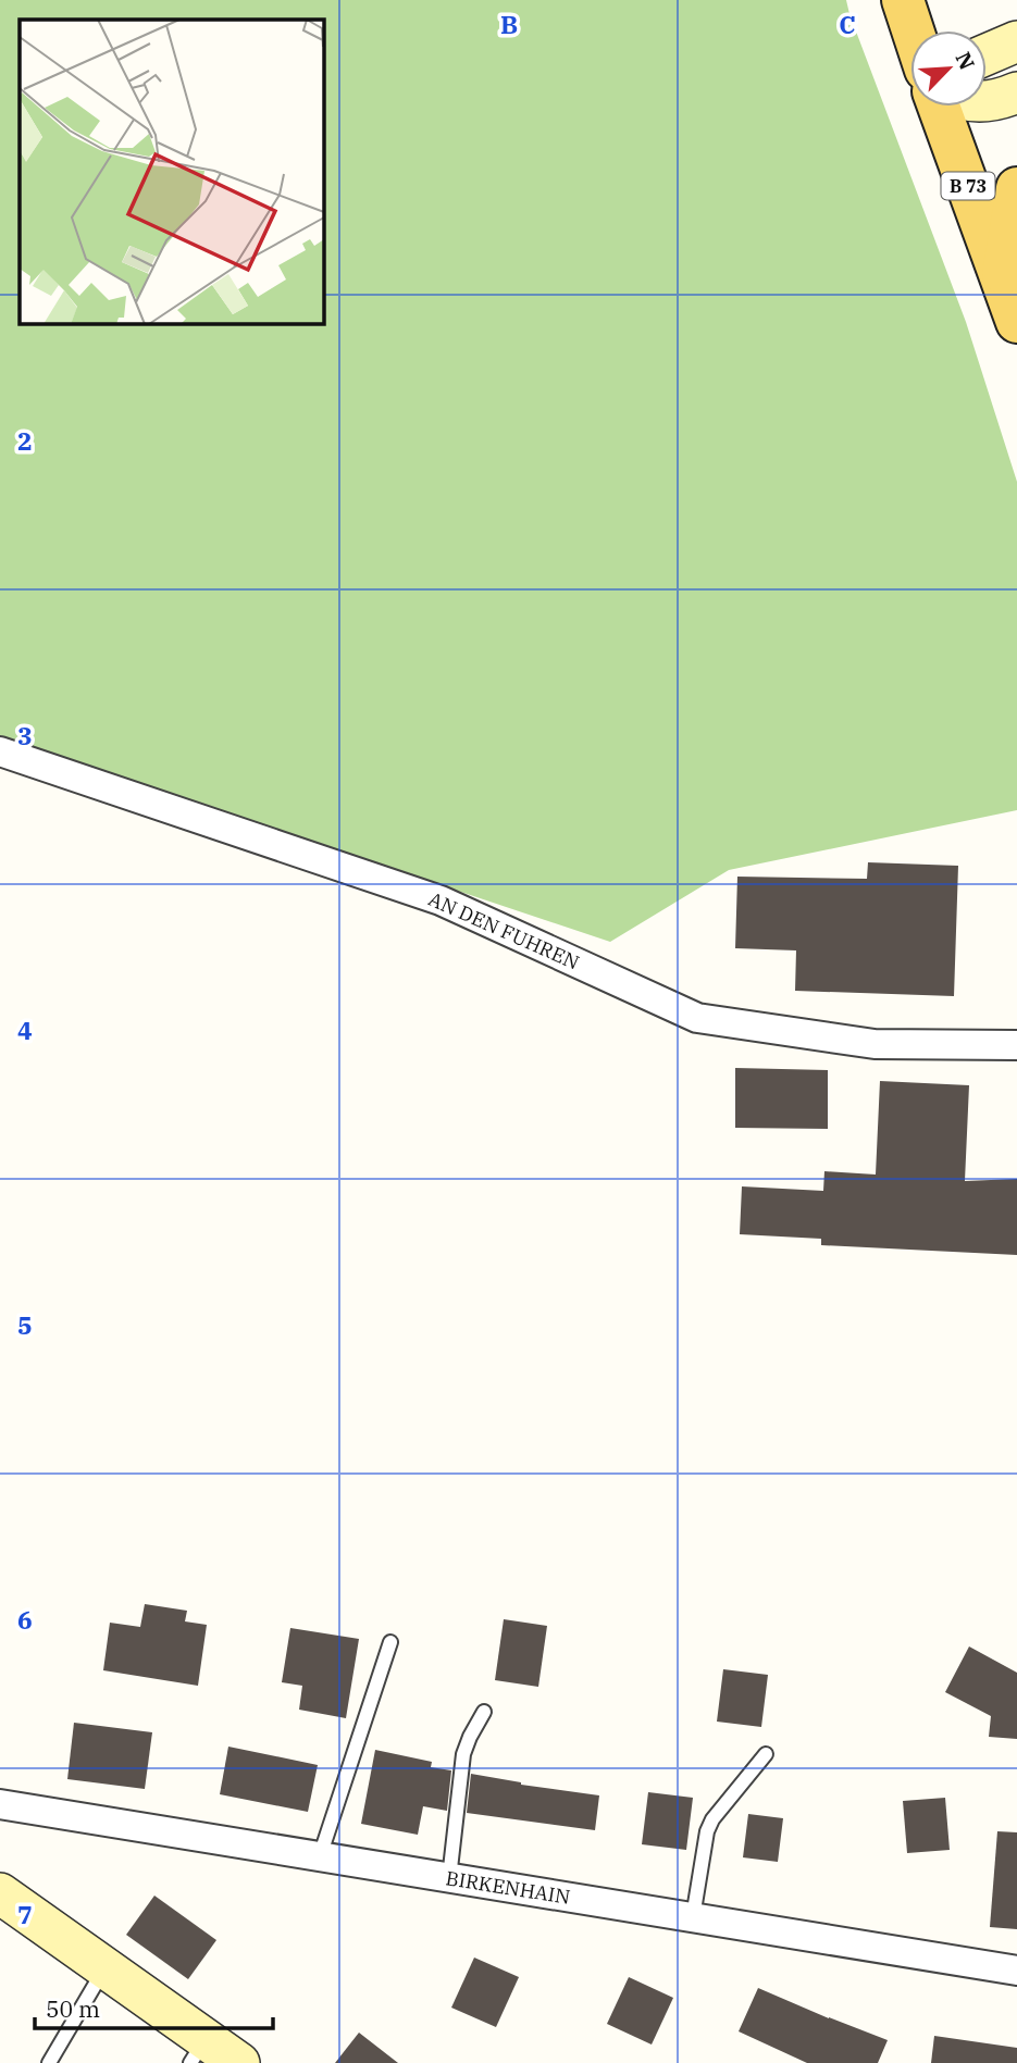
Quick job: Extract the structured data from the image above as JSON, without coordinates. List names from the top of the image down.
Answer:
{
  "streets": {
    "main road": ["B 73"],
    "street": ["AN DEN FUHREN", "BIRKENHAIN"]
  },
  "scale_bar": "50 m",
  "north": "top right",
  "grid": {
    "columns": ["B", "C"],
    "rows": [
      "2",
      "3",
      "4",
      "5",
      "6",
      "7"
    ]
  }
}
